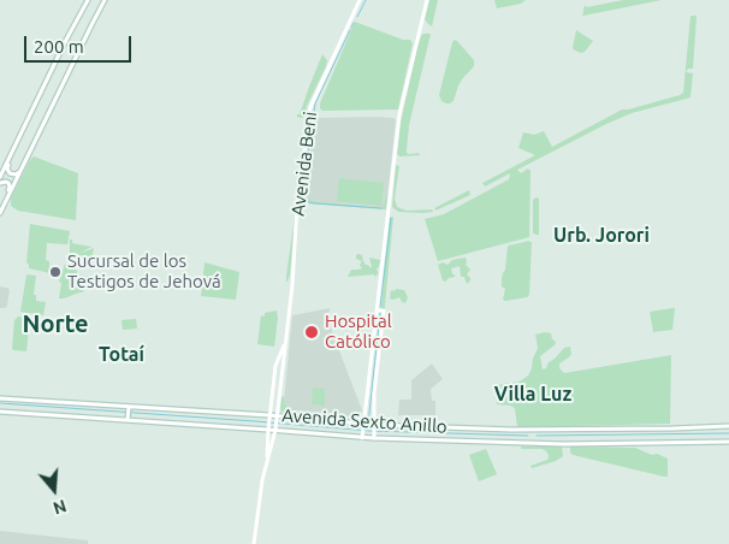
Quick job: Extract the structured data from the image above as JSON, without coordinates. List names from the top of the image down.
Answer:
{
  "streets": {
    "main road": ["Avenida Beni", "Avenida Sexto Anillo"]
  },
  "crossings": [
    ["Avenida Beni", "Avenida Sexto Anillo"]
  ],
  "districts": [
    "Urb. Jorori",
    "Norte",
    "Totaí",
    "Villa Luz"
  ],
  "places": ["Sucursal de los Testigos de Jehová", "Hospital Católico"],
  "scale_bar": "200 m",
  "north": "bottom"
}
